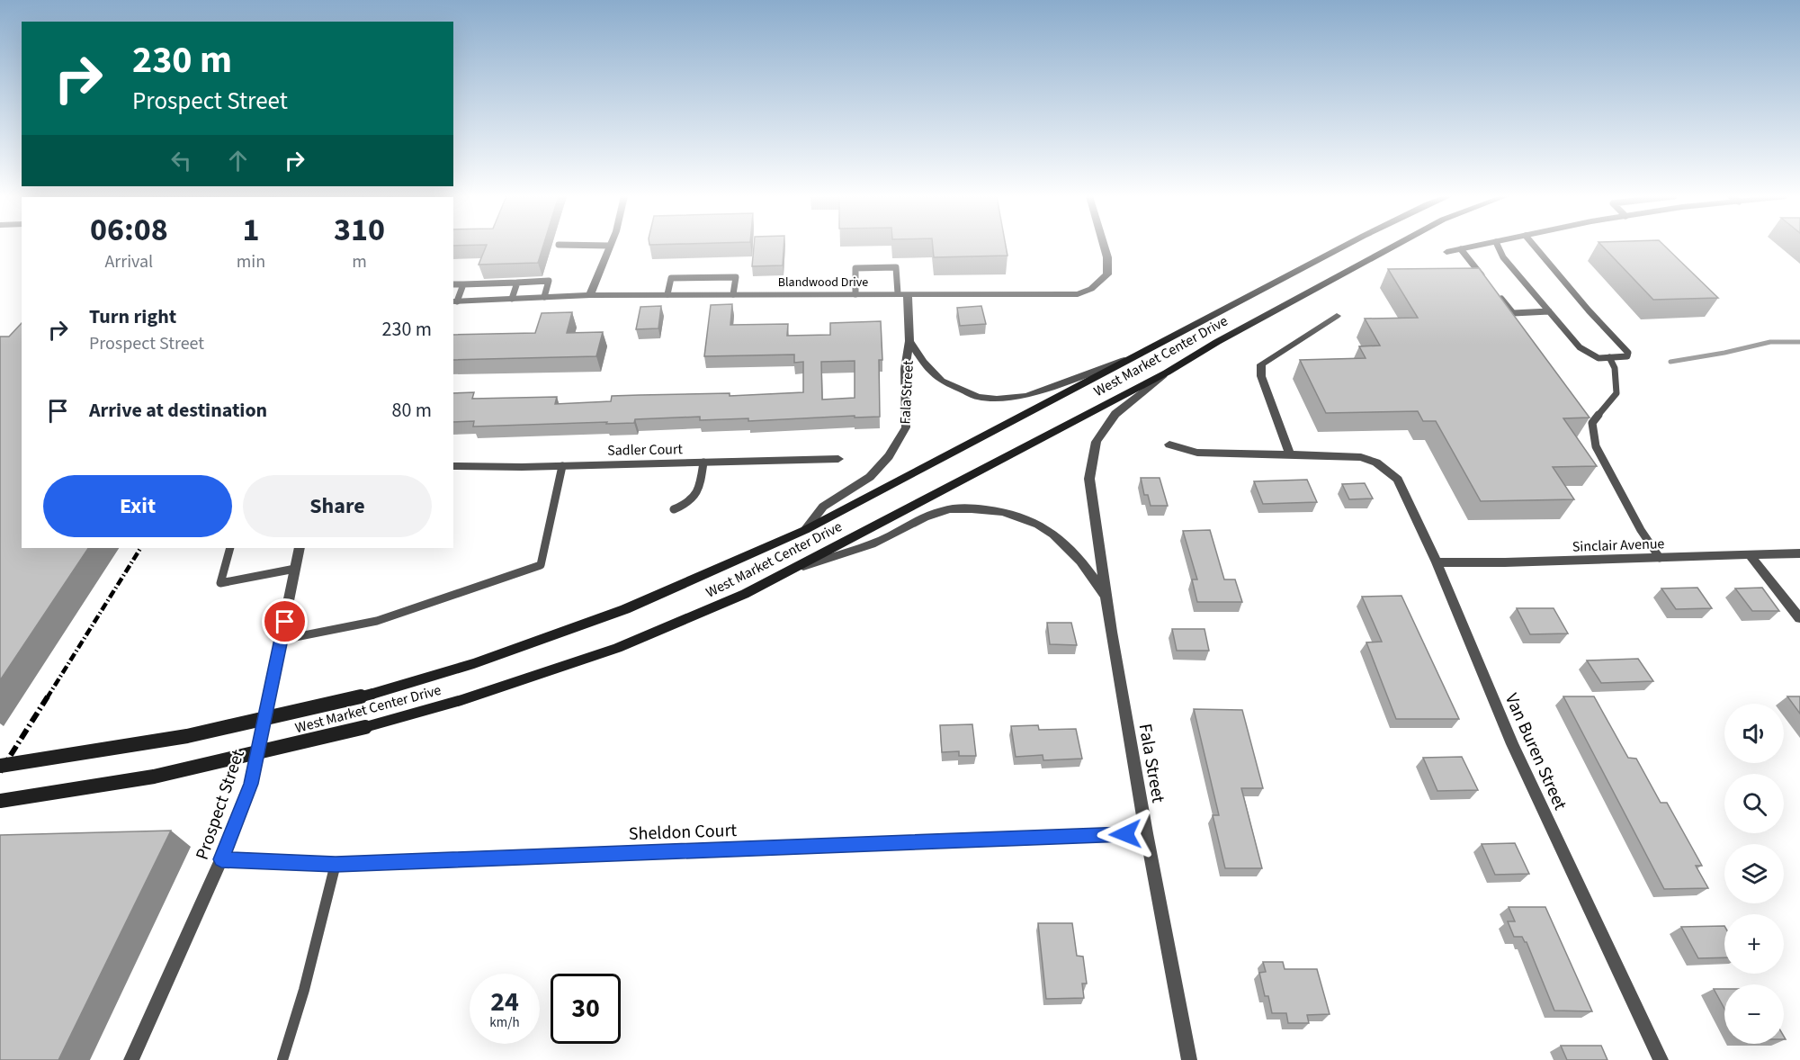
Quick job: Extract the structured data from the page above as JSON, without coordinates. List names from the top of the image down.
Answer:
{
  "streets": {
    "main road": ["West Market Center Drive"],
    "street": [
      "Blandwood Drive",
      "Fala Street",
      "Sadler Court",
      "Sinclair Avenue",
      "Van Buren Street",
      "Prospect Street",
      "Sheldon Court"
    ]
  },
  "crossings": [
    ["Blandwood Drive", "Fala Street"],
    ["West Market Center Drive", "Fala Street"],
    ["Fala Street", "Sheldon Court"],
    ["Sinclair Avenue", "Van Buren Street"],
    ["Prospect Street", "Sheldon Court"]
  ],
  "page": {
    "turn": ["230 m", "Prospect Street"],
    "eta": [
      "06:08",
      "Arrival",
      "1",
      "min",
      "310",
      "m"
    ],
    "list": [
      {
        "name": "Turn right",
        "note": "Prospect Street",
        "value": "230 m"
      },
      {
        "name": "Arrive at destination",
        "value": "80 m"
      }
    ],
    "buttons": ["Exit", "Share"],
    "map_buttons": ["+", "−"],
    "speed": "24 km/h",
    "limit": "30"
  }
}
